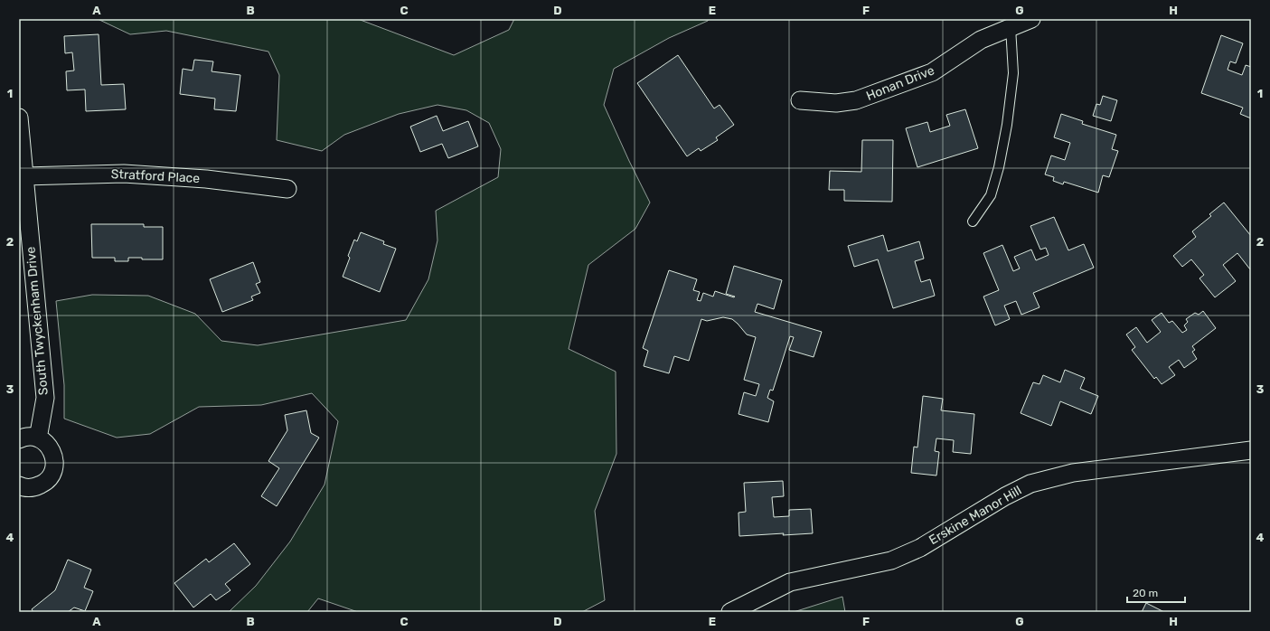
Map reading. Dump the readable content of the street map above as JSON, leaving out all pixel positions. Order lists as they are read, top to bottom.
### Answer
{
  "streets": {
    "street": [
      "Honan Drive",
      "Stratford Place",
      "South Twyckenham Drive",
      "Erskine Manor Hill"
    ]
  },
  "crossings": [
    ["Stratford Place", "South Twyckenham Drive"]
  ],
  "scale_bar": "20 m",
  "grid": {
    "columns": [
      "A",
      "B",
      "C",
      "D",
      "E",
      "F",
      "G",
      "H"
    ],
    "rows": [
      "1",
      "2",
      "3",
      "4"
    ]
  }
}
